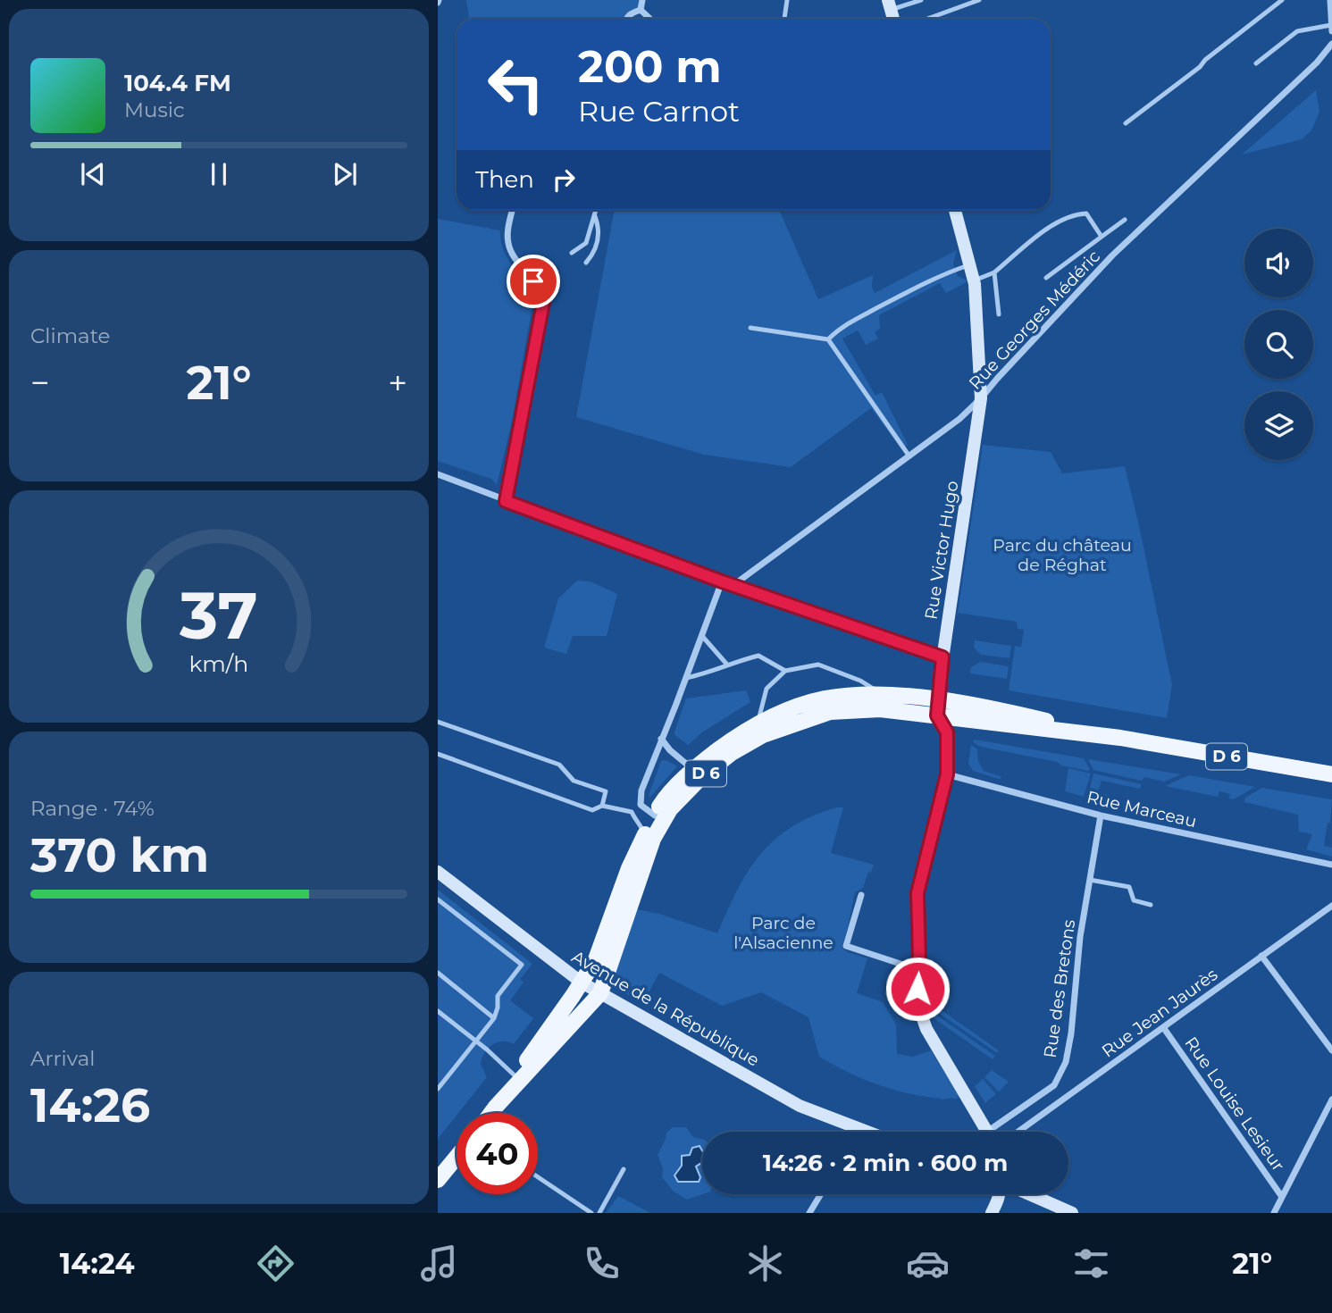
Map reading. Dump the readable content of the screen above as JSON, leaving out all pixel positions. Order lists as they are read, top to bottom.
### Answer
{
  "streets": {
    "main road": ["D 6"],
    "street": [
      "Rue Georges Médéric",
      "Rue Victor Hugo",
      "Rue Marceau",
      "Rue des Bretons",
      "Avenue de la République",
      "Rue Jean Jaurès",
      "Rue Louise Lesieur"
    ]
  },
  "crossings": [
    ["Rue Georges Médéric", "Rue Victor Hugo"],
    ["Rue Victor Hugo", "D 6"],
    ["Rue Victor Hugo", "Rue Marceau"],
    ["D 6", "Avenue de la République"],
    ["Rue Marceau", "Rue des Bretons"],
    ["Rue Jean Jaurès", "Rue Louise Lesieur"]
  ],
  "parks": ["Parc du château de Réghat", "Parc de l'Alsacienne"],
  "page": {
    "turn": ["200 m", "Rue Carnot"],
    "song": ["104.4 FM", "Music"],
    "then": "Then",
    "tile": [
      "Climate",
      ["Range · 74%", "370 km"],
      ["Arrival", "14:26"]
    ],
    "heat": ["−", "21°", "+"],
    "limit": "40",
    "trip": "14:26 · 2 min · 600 m",
    "tabs": ["14:24", "21°"],
    "gauge": ["37", "km/h"]
  }
}
